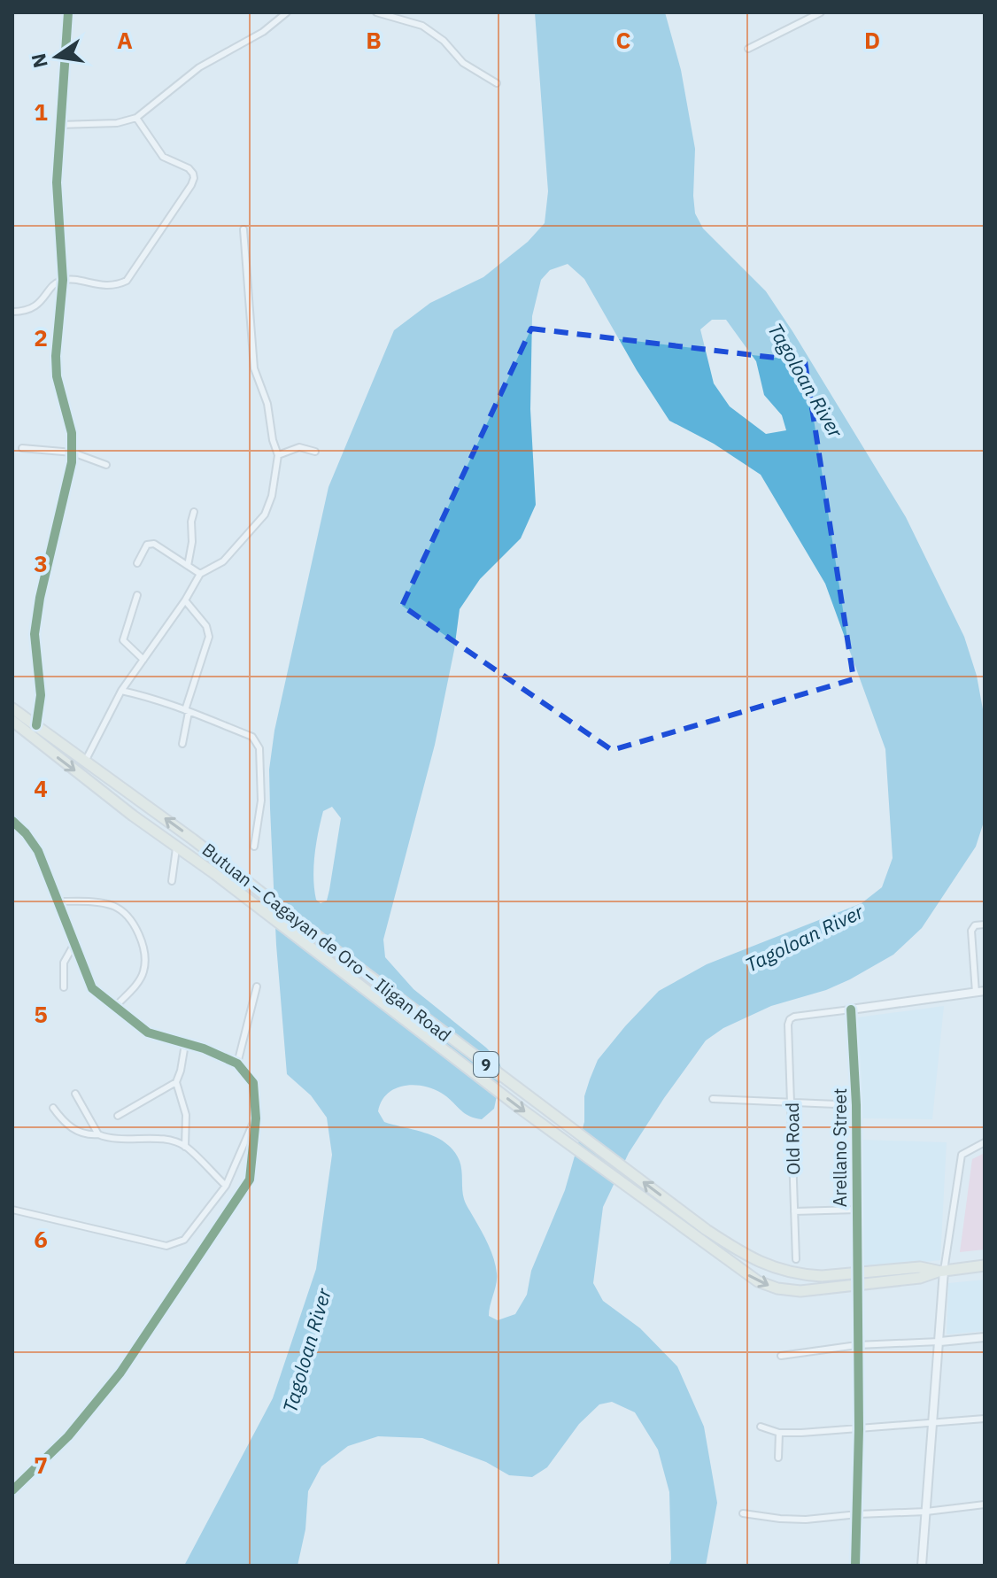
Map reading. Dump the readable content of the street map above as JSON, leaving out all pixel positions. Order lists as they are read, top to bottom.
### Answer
{
  "streets": {
    "highway": ["Butuan – Cagayan de Oro – Iligan Road", "9"],
    "street": ["Old Road", "Arellano Street"]
  },
  "crossings": [
    ["Butuan – Cagayan de Oro – Iligan Road", "9"],
    ["Butuan – Cagayan de Oro – Iligan Road", "Arellano Street"],
    ["9", "Arellano Street"],
    ["Old Road", "Arellano Street"]
  ],
  "water": ["Tagoloan River"],
  "north": "left",
  "grid": {
    "columns": [
      "A",
      "B",
      "C",
      "D"
    ],
    "rows": [
      "1",
      "2",
      "3",
      "4",
      "5",
      "6",
      "7"
    ]
  }
}
